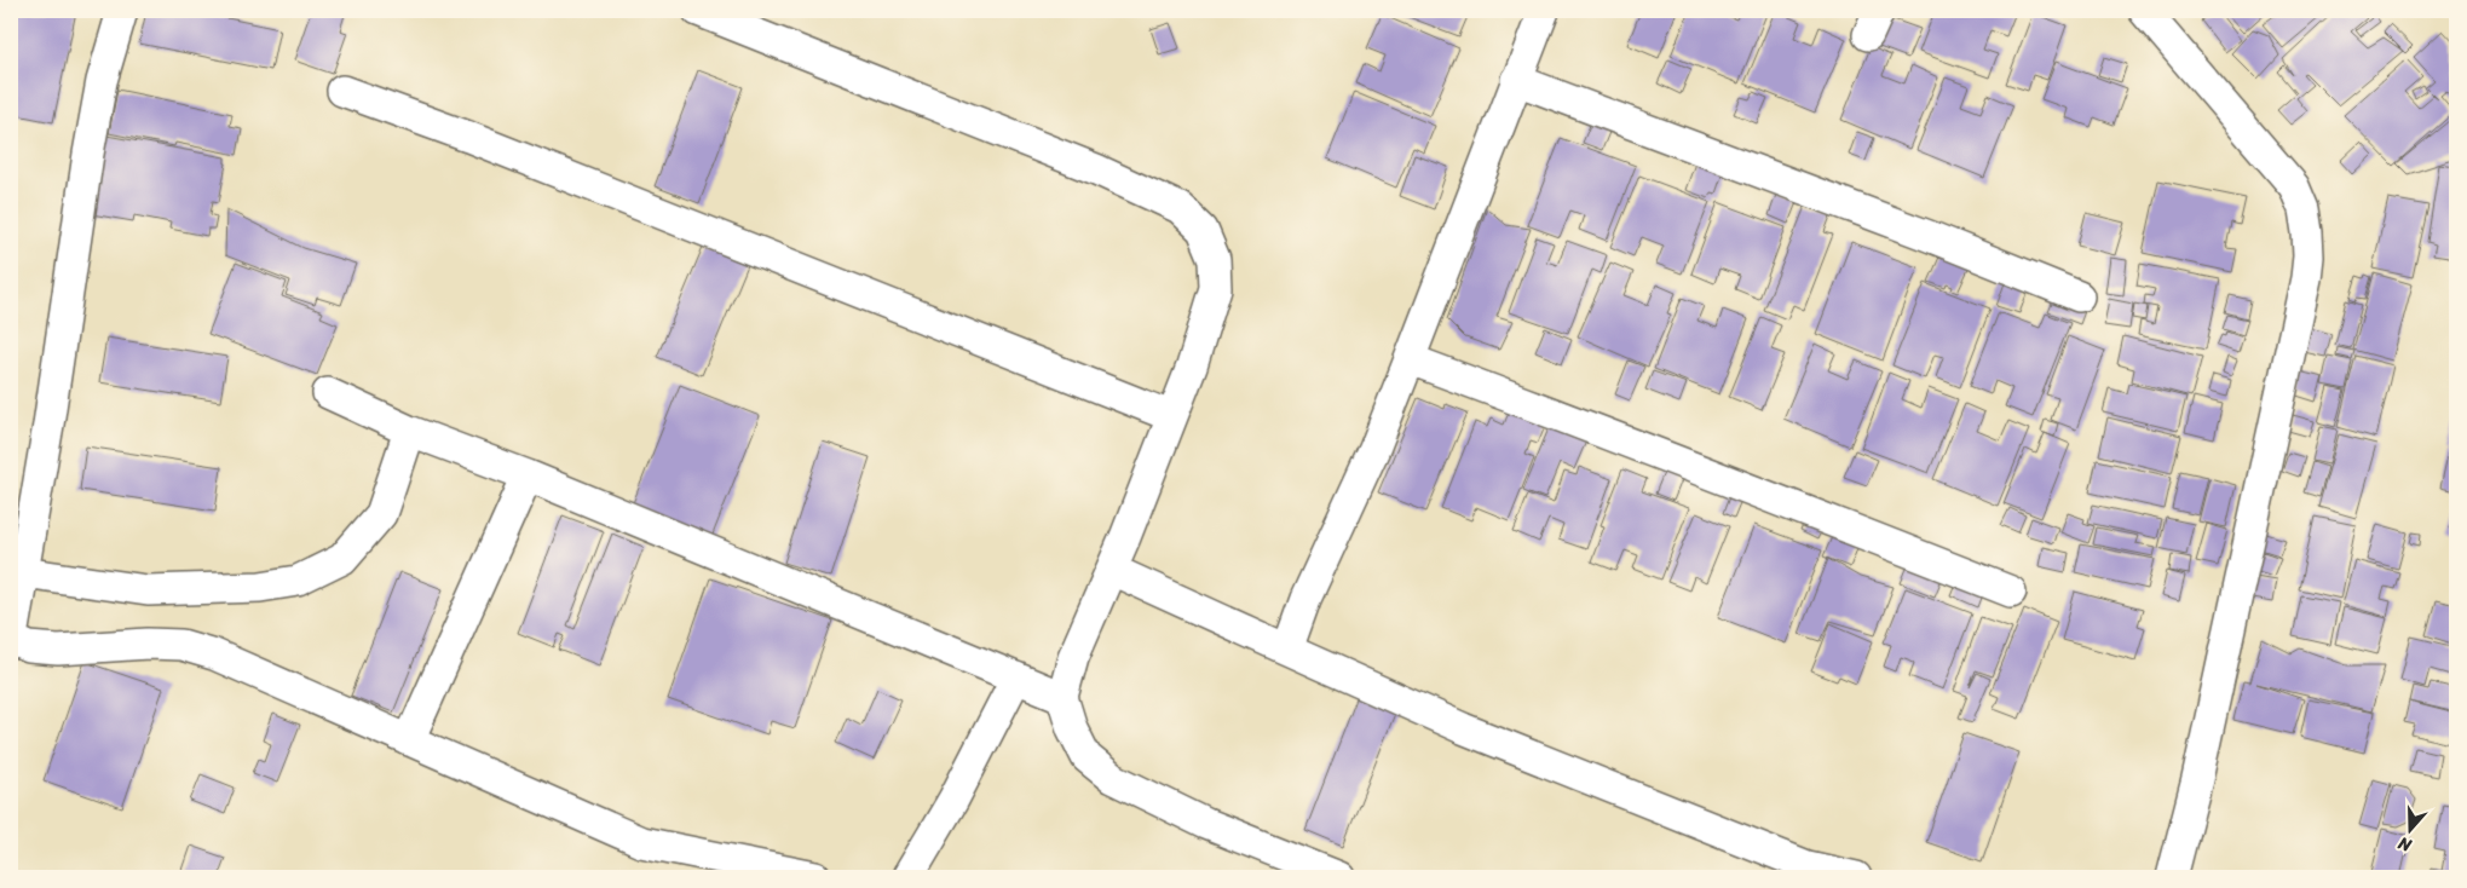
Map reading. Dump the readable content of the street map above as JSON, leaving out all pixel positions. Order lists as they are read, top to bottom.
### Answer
{
  "north": "bottom"
}
